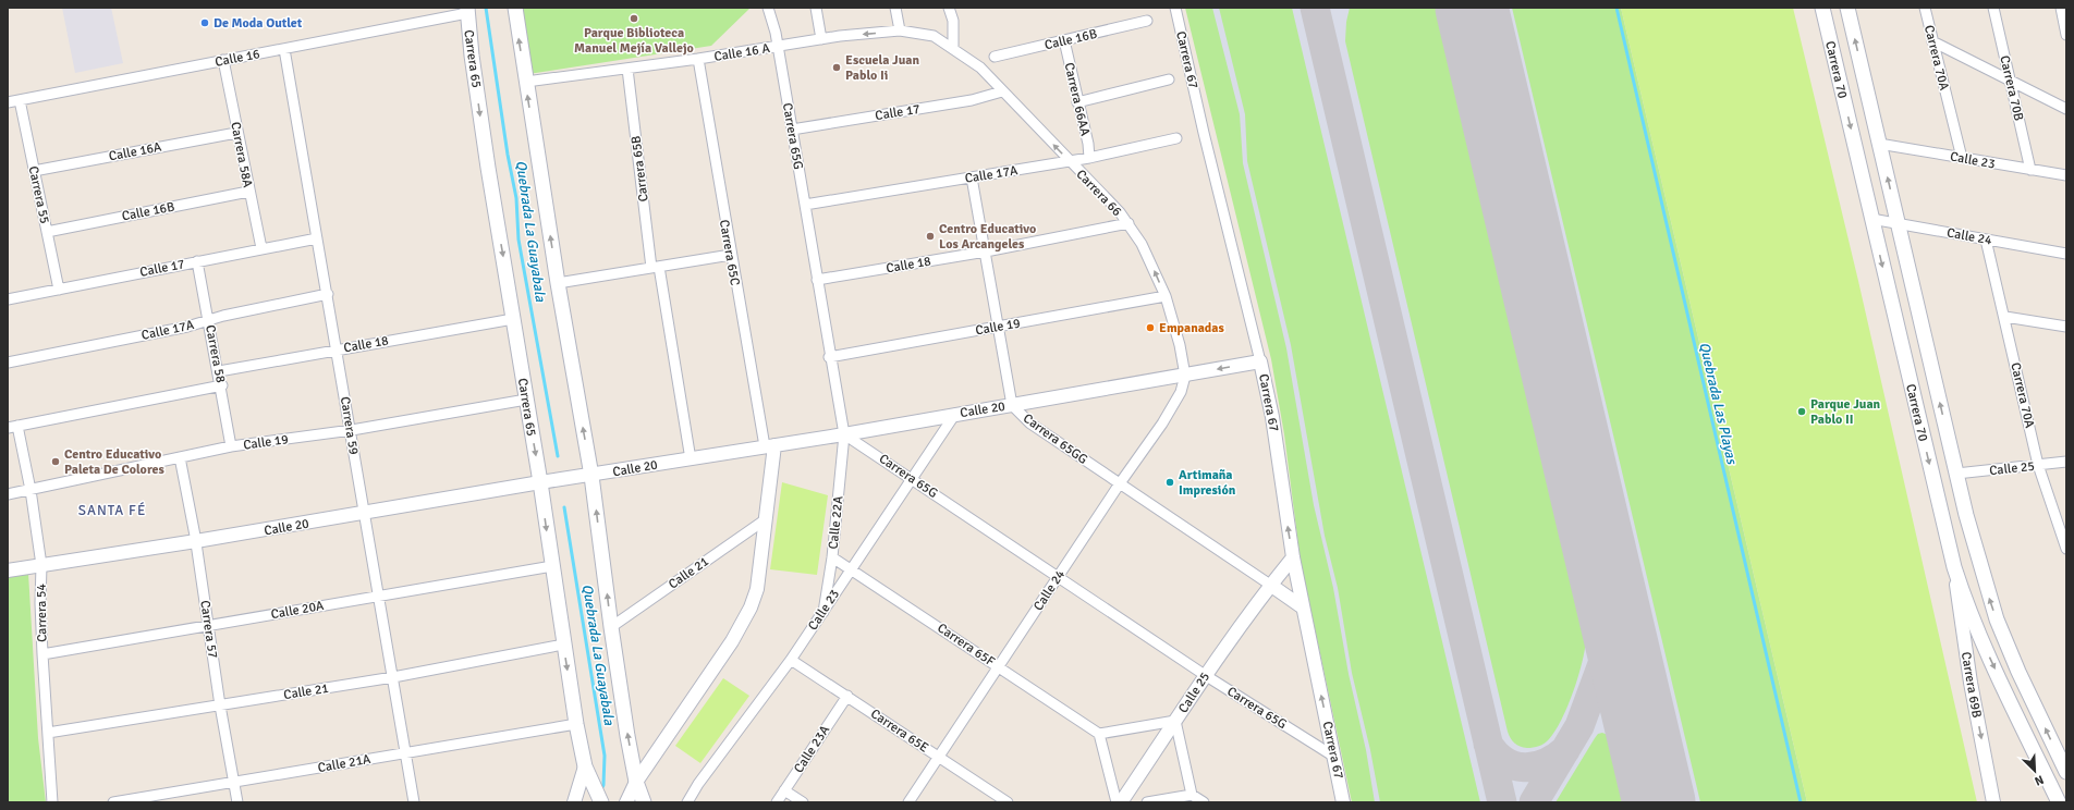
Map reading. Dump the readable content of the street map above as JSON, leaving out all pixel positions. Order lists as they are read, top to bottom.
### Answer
{
  "streets": {
    "main road": ["Carrera 65", "Carrera 70"],
    "street": [
      "Calle 16B",
      "Calle 16 A",
      "Calle 16",
      "Carrera 70A",
      "Carrera 67",
      "Carrera 70B",
      "Carrera 66AA",
      "Calle 17",
      "Carrera 65G",
      "Calle 16A",
      "Carrera 58A",
      "Calle 23",
      "Carrera 65B",
      "Calle 17A",
      "Carrera 66",
      "Carrera 55",
      "Calle 24",
      "Carrera 65C",
      "Calle 18",
      "Calle 19",
      "Carrera 58",
      "Calle 20",
      "Carrera 59",
      "Carrera 65GG",
      "Calle 25",
      "Calle 22A",
      "Calle 21",
      "Calle 20A",
      "Carrera 54",
      "Carrera 57",
      "Carrera 65F",
      "Carrera 69B",
      "Carrera 65E",
      "Calle 23A",
      "Calle 21A"
    ]
  },
  "crossings": [
    ["Calle 16B", "Carrera 66AA"],
    ["Calle 16B", "Carrera 58A"],
    ["Calle 16B", "Carrera 55"],
    ["Calle 16 A", "Carrera 65G"],
    ["Calle 16 A", "Carrera 65B"],
    ["Calle 16 A", "Carrera 66"],
    ["Calle 16 A", "Carrera 65C"],
    ["Calle 16", "Carrera 65"],
    ["Calle 16", "Carrera 58A"],
    ["Calle 16", "Carrera 55"],
    ["Calle 16", "Carrera 59"],
    ["Carrera 70A", "Calle 23"],
    ["Carrera 70A", "Calle 24"],
    ["Carrera 70A", "Calle 25"],
    ["Carrera 65", "Calle 18"],
    ["Carrera 65", "Calle 19"],
    ["Carrera 65", "Calle 20"],
    ["Carrera 65", "Calle 21"],
    ["Carrera 65", "Calle 20A"],
    ["Carrera 65", "Calle 21A"],
    ["Carrera 67", "Carrera 65G"],
    ["Carrera 67", "Calle 20"],
    ["Carrera 67", "Calle 25"],
    ["Carrera 70", "Calle 23"],
    ["Carrera 70", "Calle 24"],
    ["Carrera 70", "Calle 25"],
    ["Carrera 70", "Carrera 69B"],
    ["Carrera 70B", "Calle 23"],
    ["Carrera 66AA", "Calle 17A"],
    ["Calle 17", "Carrera 65G"],
    ["Calle 17", "Carrera 58A"],
    ["Calle 17", "Carrera 66"],
    ["Calle 17", "Carrera 55"],
    ["Calle 17", "Carrera 58"],
    ["Calle 17", "Carrera 59"],
    ["Carrera 65G", "Calle 23"],
    ["Carrera 65G", "Calle 17A"],
    ["Carrera 65G", "Calle 24"],
    ["Carrera 65G", "Calle 18"],
    ["Carrera 65G", "Calle 19"],
    ["Carrera 65G", "Calle 20"],
    ["Carrera 65G", "Calle 25"],
    ["Carrera 65G", "Calle 22A"],
    ["Calle 16A", "Carrera 58A"],
    ["Calle 16A", "Carrera 55"],
    ["Calle 23", "Calle 20"],
    ["Calle 23", "Calle 22A"],
    ["Calle 23", "Carrera 65F"],
    ["Calle 23", "Carrera 65E"],
    ["Carrera 65B", "Calle 20"],
    ["Calle 17A", "Carrera 66"],
    ["Calle 17A", "Carrera 58"],
    ["Calle 17A", "Carrera 59"],
    ["Calle 17A", "Carrera 65GG"],
    ["Carrera 66", "Calle 24"],
    ["Carrera 66", "Calle 18"],
    ["Carrera 66", "Calle 19"],
    ["Carrera 66", "Calle 20"],
    ["Calle 24", "Calle 20"],
    ["Calle 24", "Carrera 65GG"],
    ["Calle 24", "Carrera 65F"],
    ["Calle 24", "Carrera 65E"],
    ["Carrera 65C", "Calle 20"],
    ["Calle 18", "Carrera 58"],
    ["Calle 18", "Carrera 59"],
    ["Calle 18", "Carrera 65GG"],
    ["Calle 19", "Carrera 58"],
    ["Calle 19", "Carrera 59"],
    ["Calle 19", "Carrera 65GG"],
    ["Calle 19", "Carrera 54"],
    ["Calle 19", "Carrera 57"],
    ["Calle 20", "Carrera 59"],
    ["Calle 20", "Carrera 65GG"],
    ["Calle 20", "Calle 22A"],
    ["Calle 20", "Carrera 54"],
    ["Calle 20", "Carrera 57"],
    ["Carrera 59", "Calle 21"],
    ["Carrera 59", "Calle 20A"],
    ["Carrera 59", "Calle 21A"],
    ["Carrera 65GG", "Calle 25"],
    ["Calle 22A", "Carrera 65F"],
    ["Calle 21", "Carrera 54"],
    ["Calle 21", "Carrera 57"],
    ["Calle 20A", "Carrera 54"],
    ["Calle 20A", "Carrera 57"],
    ["Carrera 57", "Calle 21A"],
    ["Carrera 65E", "Calle 23A"]
  ],
  "one_way": ["Carrera 67", "Carrera 66", "Carrera 69B"],
  "districts": ["SANTA FÉ"],
  "water": ["Quebrada La Guayabala", "Quebrada Las Playas"],
  "places": [
    "Parque Biblioteca Manuel Mejía Vallejo",
    "De Moda Outlet",
    "Escuela Juan Pablo Ii",
    "Centro Educativo Los Arcangeles",
    "Empanadas",
    "Parque Juan Pablo II",
    "Centro Educativo Paleta De Colores",
    "Artimaña Impresión"
  ],
  "north": "bottom right"
}
